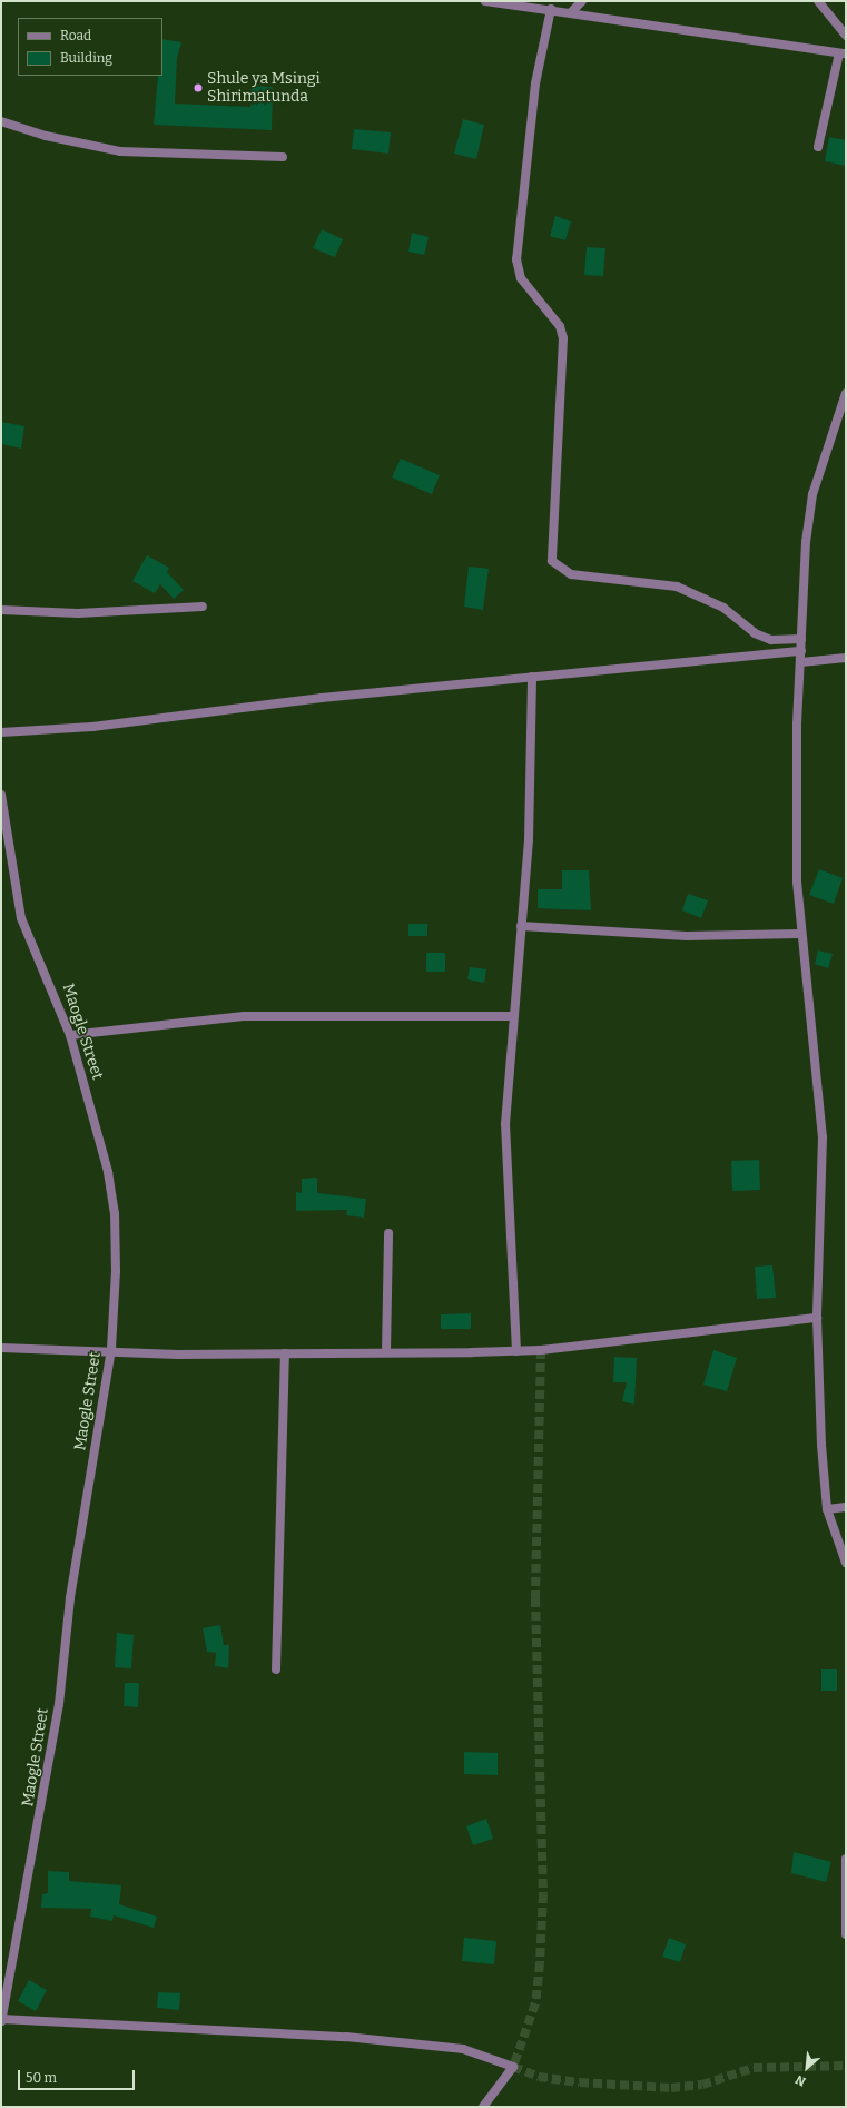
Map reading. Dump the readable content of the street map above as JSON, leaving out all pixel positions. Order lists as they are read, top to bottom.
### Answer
{
  "streets": {
    "street": ["Maogle Street"]
  },
  "places": ["Shule ya Msingi Shirimatunda"],
  "legend": ["Road", "Building"],
  "scale_bar": "50 m",
  "north": "bottom left"
}
